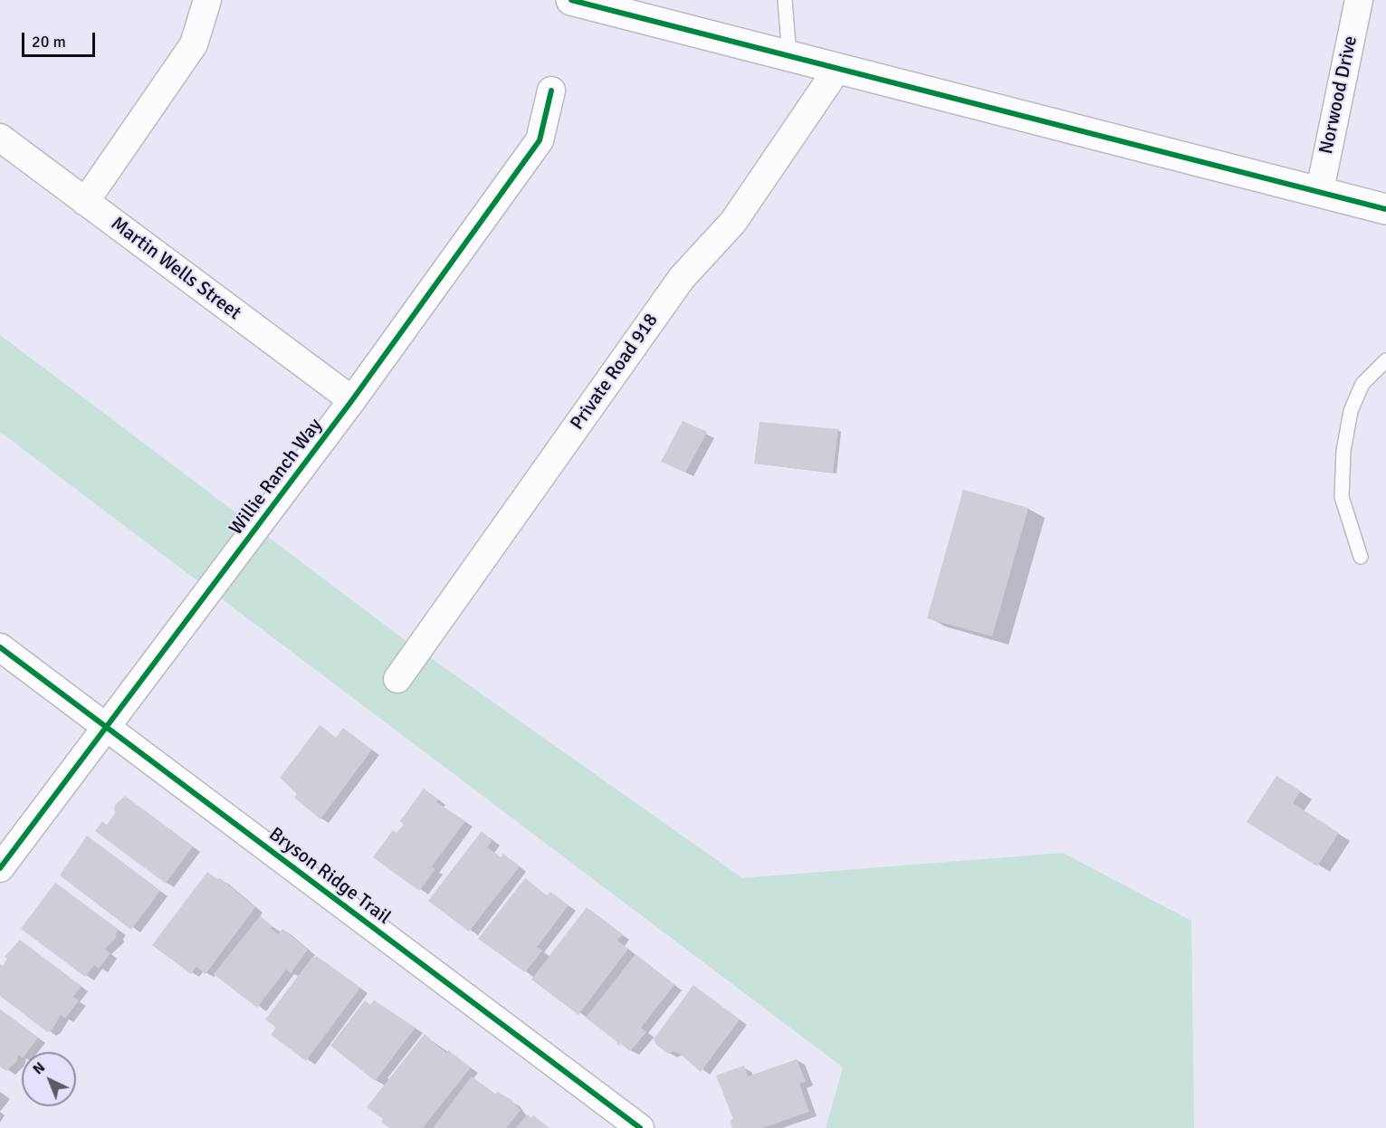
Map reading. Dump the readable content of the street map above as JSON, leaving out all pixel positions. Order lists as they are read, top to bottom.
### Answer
{
  "streets": {
    "street": [
      "Norwood Drive",
      "Martin Wells Street",
      "Private Road 918",
      "Willie Ranch Way",
      "Bryson Ridge Trail"
    ]
  },
  "crossings": [
    ["Martin Wells Street", "Willie Ranch Way"],
    ["Willie Ranch Way", "Bryson Ridge Trail"]
  ],
  "scale_bar": "20 m",
  "north": "top left"
}
